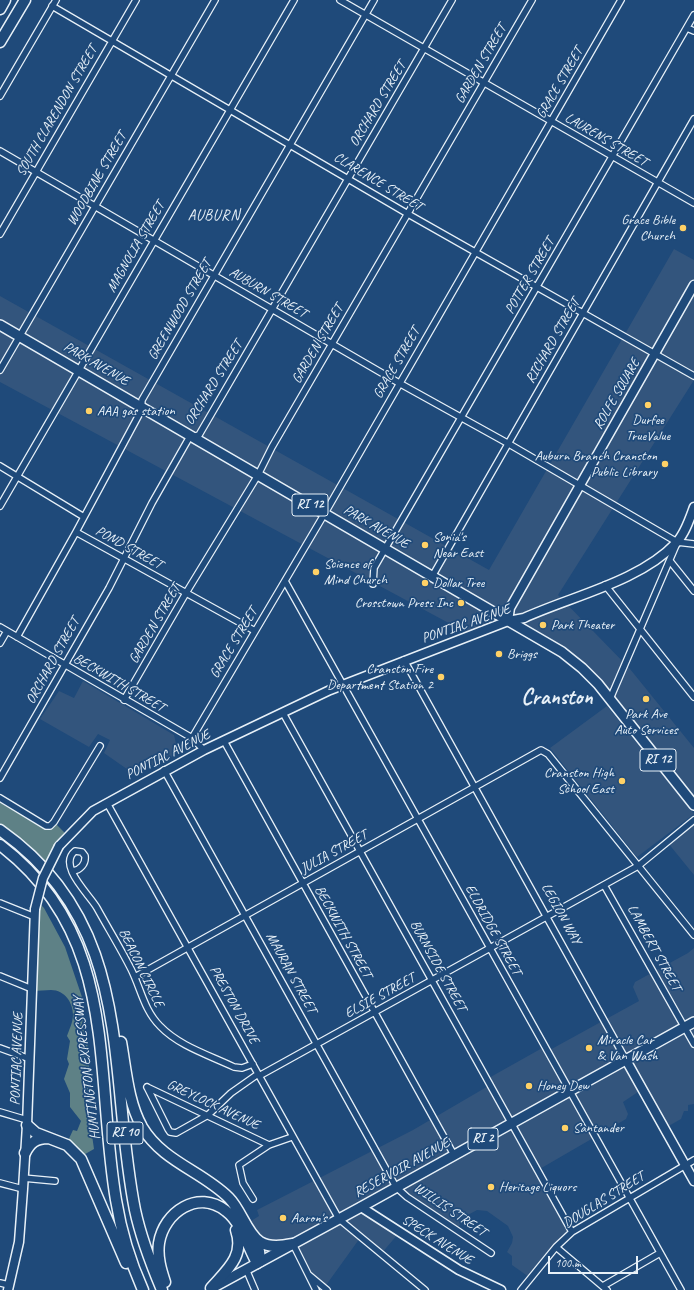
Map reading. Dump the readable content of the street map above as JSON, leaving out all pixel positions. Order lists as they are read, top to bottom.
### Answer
{
  "streets": {
    "highway": ["HUNTINGTON EXPRESSWAY", "RI 10"],
    "main road": [
      "PARK AVENUE",
      "ROLFE SQUARE",
      "RI 12",
      "PONTIAC AVENUE",
      "LEGION WAY",
      "RI 2",
      "RESERVOIR AVENUE",
      "SPECK AVENUE"
    ],
    "street": [
      "GARDEN STREET",
      "GRACE STREET",
      "ORCHARD STREET",
      "SOUTH CLARENDON STREET",
      "LAURENS STREET",
      "WOODBINE STREET",
      "CLARENCE STREET",
      "MAGNOLIA STREET",
      "POTTER STREET",
      "AUBURN STREET",
      "GREENWOOD STREET",
      "RICHARD STREET",
      "POND STREET",
      "BECKWITH STREET",
      "JULIA STREET",
      "ELDRIDGE STREET",
      "LAMBERT STREET",
      "BURNSIDE STREET",
      "BEACON CIRCLE",
      "MAURAN STREET",
      "ELSIE STREET",
      "PRESTON DRIVE",
      "GREYLOCK AVENUE",
      "DOUGLAS STREET",
      "WILLIS STREET"
    ]
  },
  "crossings": [
    ["GARDEN STREET", "LAURENS STREET"],
    ["GARDEN STREET", "CLARENCE STREET"],
    ["GARDEN STREET", "AUBURN STREET"],
    ["GARDEN STREET", "PARK AVENUE"],
    ["GARDEN STREET", "POND STREET"],
    ["GARDEN STREET", "BECKWITH STREET"],
    ["GRACE STREET", "LAURENS STREET"],
    ["GRACE STREET", "CLARENCE STREET"],
    ["GRACE STREET", "AUBURN STREET"],
    ["GRACE STREET", "PARK AVENUE"],
    ["GRACE STREET", "POND STREET"],
    ["GRACE STREET", "BECKWITH STREET"],
    ["GRACE STREET", "ELDRIDGE STREET"],
    ["ORCHARD STREET", "LAURENS STREET"],
    ["ORCHARD STREET", "CLARENCE STREET"],
    ["ORCHARD STREET", "AUBURN STREET"],
    ["ORCHARD STREET", "PARK AVENUE"],
    ["ORCHARD STREET", "POND STREET"],
    ["ORCHARD STREET", "BECKWITH STREET"],
    ["SOUTH CLARENDON STREET", "CLARENCE STREET"],
    ["SOUTH CLARENDON STREET", "AUBURN STREET"],
    ["LAURENS STREET", "POTTER STREET"],
    ["LAURENS STREET", "GREENWOOD STREET"],
    ["LAURENS STREET", "RICHARD STREET"],
    ["WOODBINE STREET", "CLARENCE STREET"],
    ["WOODBINE STREET", "AUBURN STREET"],
    ["WOODBINE STREET", "PARK AVENUE"],
    ["CLARENCE STREET", "MAGNOLIA STREET"],
    ["CLARENCE STREET", "POTTER STREET"],
    ["CLARENCE STREET", "GREENWOOD STREET"],
    ["CLARENCE STREET", "RICHARD STREET"],
    ["CLARENCE STREET", "ROLFE SQUARE"],
    ["MAGNOLIA STREET", "AUBURN STREET"],
    ["MAGNOLIA STREET", "PARK AVENUE"],
    ["MAGNOLIA STREET", "POND STREET"],
    ["POTTER STREET", "AUBURN STREET"],
    ["POTTER STREET", "PARK AVENUE"],
    ["AUBURN STREET", "GREENWOOD STREET"],
    ["AUBURN STREET", "RICHARD STREET"],
    ["AUBURN STREET", "ROLFE SQUARE"],
    ["AUBURN STREET", "PONTIAC AVENUE"],
    ["GREENWOOD STREET", "PARK AVENUE"],
    ["GREENWOOD STREET", "POND STREET"],
    ["GREENWOOD STREET", "BECKWITH STREET"],
    ["RICHARD STREET", "PARK AVENUE"],
    ["PARK AVENUE", "ROLFE SQUARE"],
    ["PARK AVENUE", "PONTIAC AVENUE"],
    ["ROLFE SQUARE", "PONTIAC AVENUE"],
    ["PONTIAC AVENUE", "BECKWITH STREET"],
    ["PONTIAC AVENUE", "LEGION WAY"],
    ["PONTIAC AVENUE", "ELDRIDGE STREET"],
    ["PONTIAC AVENUE", "BURNSIDE STREET"],
    ["PONTIAC AVENUE", "MAURAN STREET"],
    ["PONTIAC AVENUE", "PRESTON DRIVE"],
    ["BECKWITH STREET", "JULIA STREET"],
    ["BECKWITH STREET", "ELSIE STREET"],
    ["BECKWITH STREET", "RESERVOIR AVENUE"],
    ["JULIA STREET", "LEGION WAY"],
    ["JULIA STREET", "ELDRIDGE STREET"],
    ["JULIA STREET", "BURNSIDE STREET"],
    ["JULIA STREET", "BEACON CIRCLE"],
    ["JULIA STREET", "MAURAN STREET"],
    ["JULIA STREET", "ELSIE STREET"],
    ["JULIA STREET", "PRESTON DRIVE"],
    ["LEGION WAY", "ELSIE STREET"],
    ["LEGION WAY", "RESERVOIR AVENUE"],
    ["LEGION WAY", "DOUGLAS STREET"],
    ["ELDRIDGE STREET", "ELSIE STREET"],
    ["ELDRIDGE STREET", "RESERVOIR AVENUE"],
    ["ELDRIDGE STREET", "DOUGLAS STREET"],
    ["LAMBERT STREET", "ELSIE STREET"],
    ["LAMBERT STREET", "RESERVOIR AVENUE"],
    ["BURNSIDE STREET", "ELSIE STREET"],
    ["BURNSIDE STREET", "RESERVOIR AVENUE"],
    ["BURNSIDE STREET", "DOUGLAS STREET"],
    ["BEACON CIRCLE", "PRESTON DRIVE"],
    ["MAURAN STREET", "ELSIE STREET"],
    ["MAURAN STREET", "RESERVOIR AVENUE"],
    ["MAURAN STREET", "WILLIS STREET"],
    ["ELSIE STREET", "PRESTON DRIVE"],
    ["ELSIE STREET", "GREYLOCK AVENUE"],
    ["PRESTON DRIVE", "GREYLOCK AVENUE"],
    ["PRESTON DRIVE", "RESERVOIR AVENUE"],
    ["RESERVOIR AVENUE", "WILLIS STREET"],
    ["RESERVOIR AVENUE", "SPECK AVENUE"]
  ],
  "districts": ["AUBURN", "Cranston"],
  "places": [
    "Grace Bible Church",
    "Durfee TrueValue",
    "AAA gas station",
    "Auburn Branch Cranston Public Library",
    "Sonia's Near East",
    "Science of Mind Church",
    "Dollar Tree",
    "Crosstown Press Inc",
    "Park Theater",
    "Briggs",
    "Cranston Fire Department Station 2",
    "Park Ave Auto Services",
    "Cranston High School East",
    "Miracle Car & Van Wash",
    "Honey Dew",
    "Santander",
    "Heritage Liquors",
    "Aaron's"
  ],
  "scale_bar": "100 m"
}
